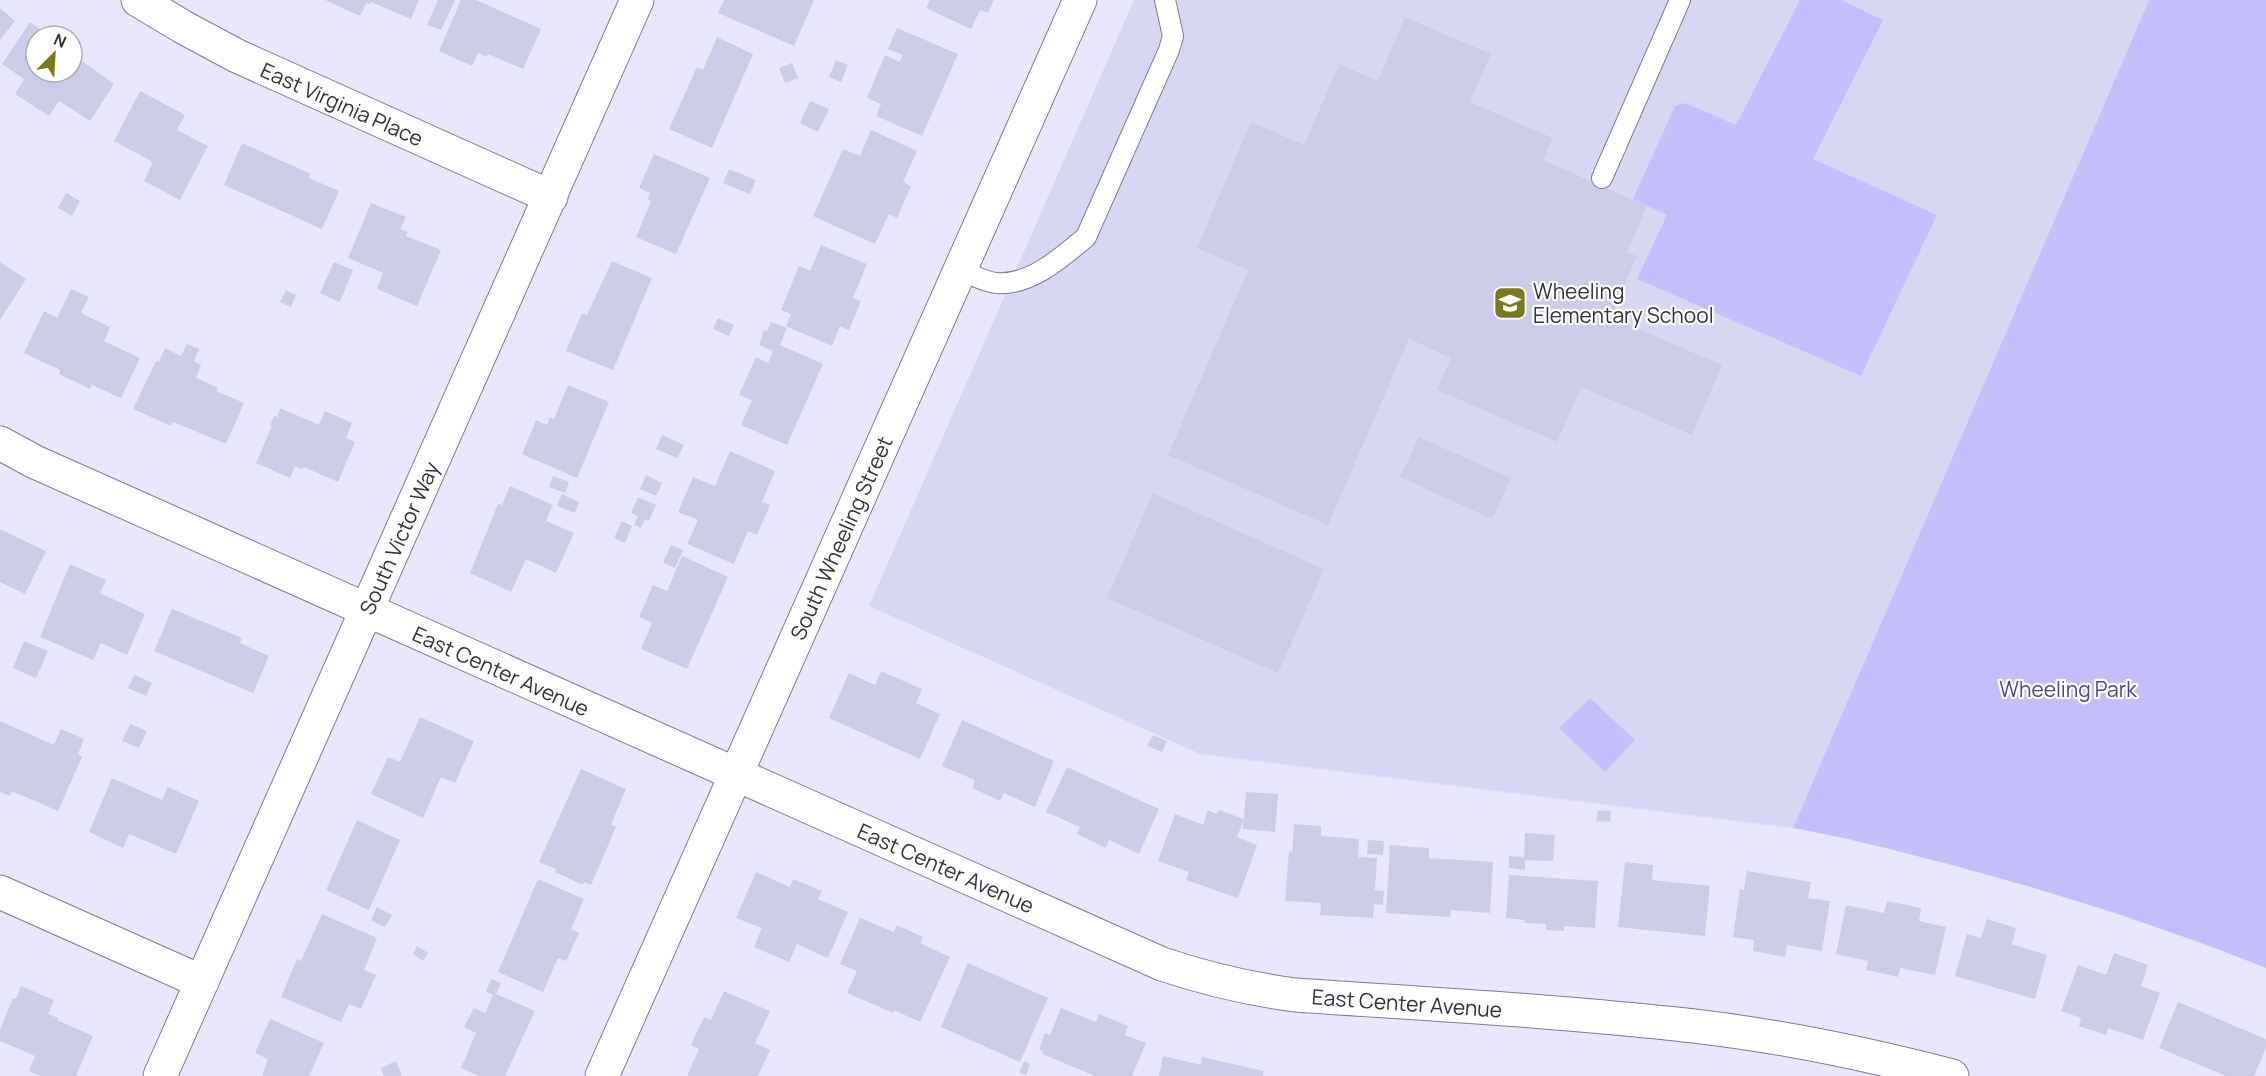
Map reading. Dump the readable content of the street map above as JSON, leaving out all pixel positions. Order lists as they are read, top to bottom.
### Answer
{
  "streets": {
    "street": [
      "East Virginia Place",
      "South Victor Way",
      "South Wheeling Street",
      "East Center Avenue"
    ]
  },
  "crossings": [
    ["East Virginia Place", "South Victor Way"],
    ["South Victor Way", "East Center Avenue"],
    ["South Wheeling Street", "East Center Avenue"]
  ],
  "parks": ["Wheeling Park"],
  "places": {
    "school or university": ["Wheeling Elementary School"]
  },
  "north": "top right"
}
